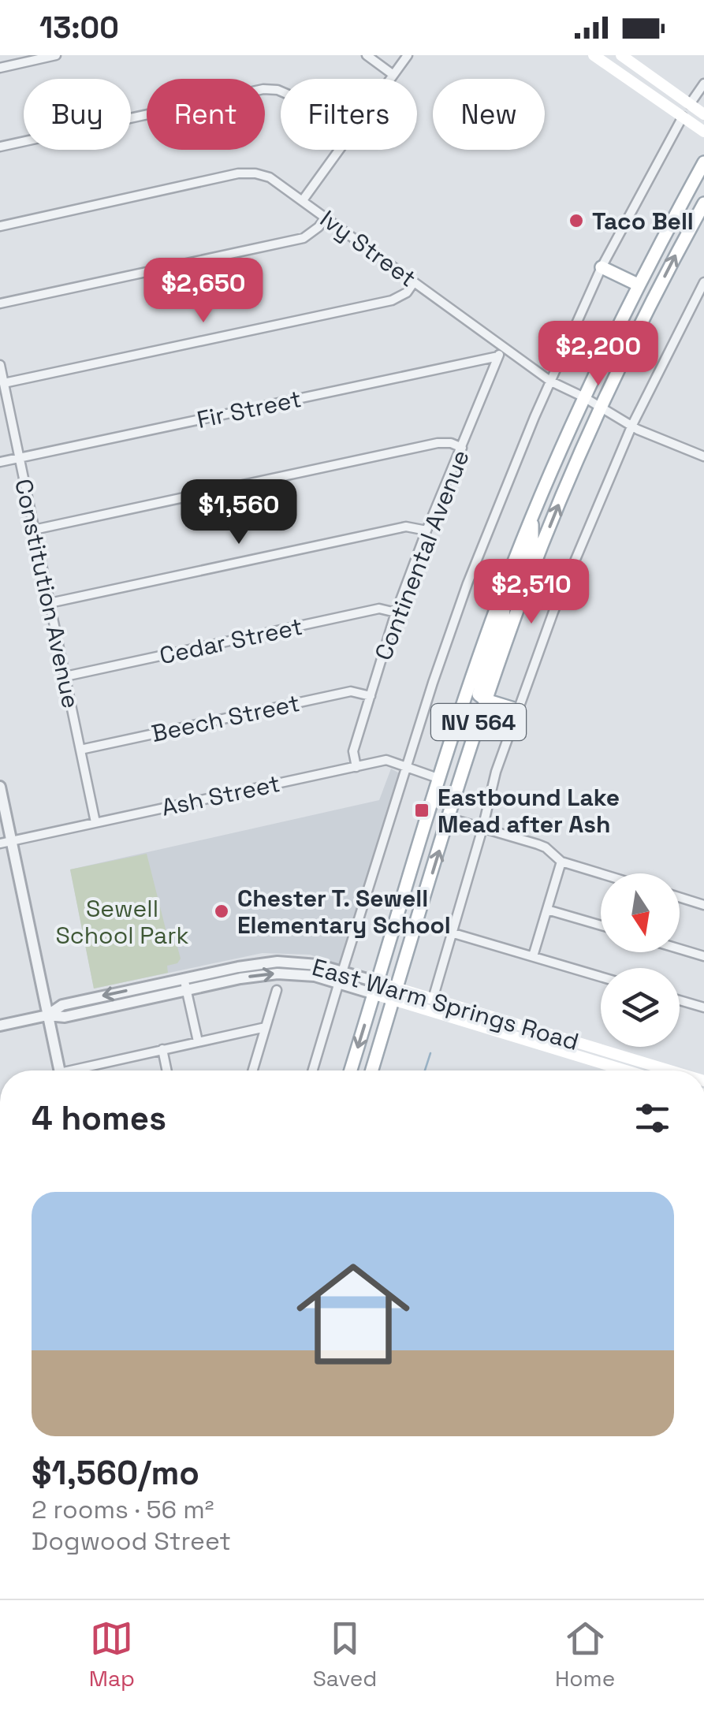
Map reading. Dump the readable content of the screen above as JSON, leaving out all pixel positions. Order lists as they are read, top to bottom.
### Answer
{
  "streets": {
    "main road": ["NV 564", "East Warm Springs Road"],
    "street": [
      "Ivy Street",
      "Fir Street",
      "Continental Avenue",
      "Constitution Avenue",
      "Cedar Street",
      "Beech Street",
      "Ash Street"
    ]
  },
  "crossings": [
    ["Ivy Street", "Continental Avenue"],
    ["Ivy Street", "NV 564"],
    ["Fir Street", "Continental Avenue"],
    ["Fir Street", "Constitution Avenue"],
    ["Continental Avenue", "Cedar Street"],
    ["Continental Avenue", "Beech Street"],
    ["Continental Avenue", "Ash Street"],
    ["Constitution Avenue", "Cedar Street"],
    ["Constitution Avenue", "Beech Street"],
    ["Constitution Avenue", "Ash Street"],
    ["NV 564", "Ash Street"],
    ["NV 564", "East Warm Springs Road"]
  ],
  "parks": ["Sewell School Park"],
  "places": {
    "other": ["Taco Bell", "Chester T. Sewell Elementary School"],
    "transit": ["Eastbound Lake Mead after Ash"]
  },
  "north": "bottom",
  "page": {
    "status": "13:00",
    "chip": [
      "Buy",
      "Rent",
      "Filters",
      "New"
    ],
    "price": [
      "$2,650",
      "$2,200",
      "$1,560",
      "$2,510"
    ],
    "heading": "4 homes",
    "list": [
      {
        "name": "$1,560/mo",
        "note": "2 rooms · 56 m² · Dogwood Street"
      }
    ],
    "tabs": ["Map", "Saved", "Home"]
  }
}
